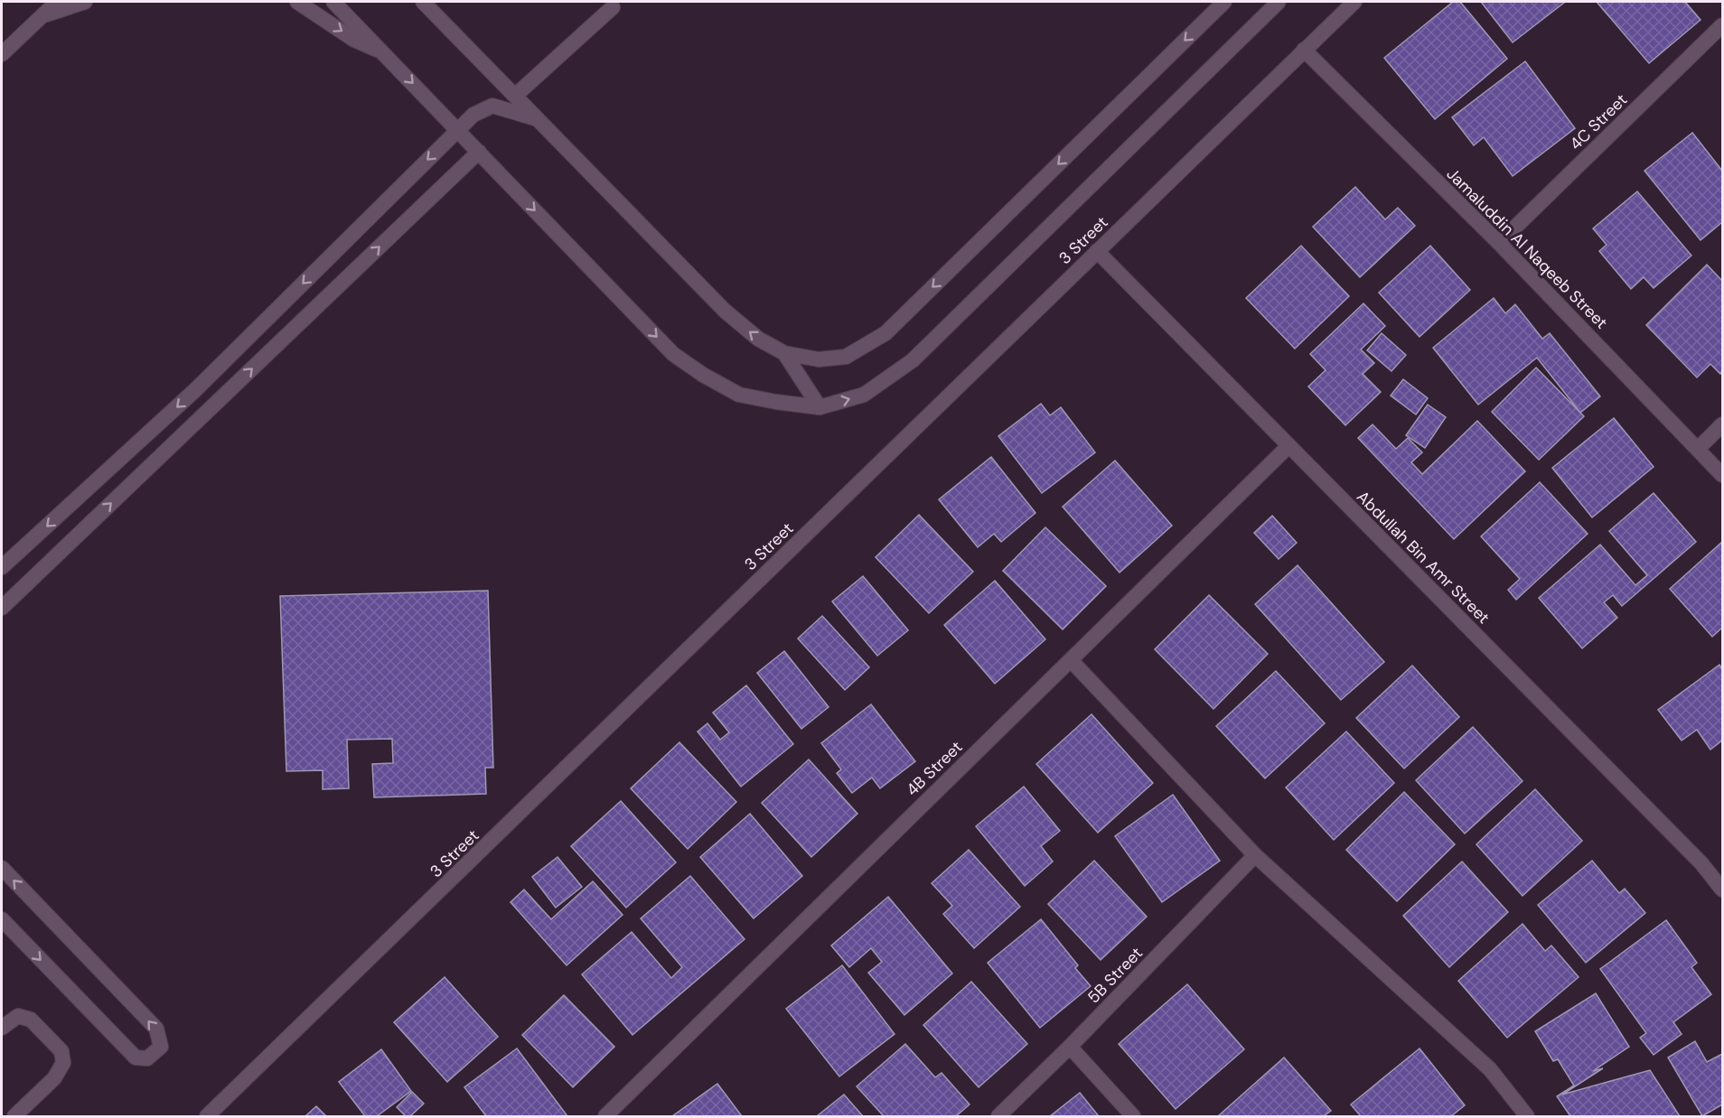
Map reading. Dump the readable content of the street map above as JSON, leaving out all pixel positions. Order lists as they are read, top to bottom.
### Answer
{
  "streets": {
    "street": [
      "4C Street",
      "3 Street",
      "Jamaluddin Al Naqeeb Street",
      "Abdullah Bin Amr Street",
      "4B Street",
      "5B Street"
    ]
  },
  "crossings": [
    ["4C Street", "Jamaluddin Al Naqeeb Street"],
    ["3 Street", "Jamaluddin Al Naqeeb Street"],
    ["3 Street", "Abdullah Bin Amr Street"],
    ["Abdullah Bin Amr Street", "4B Street"]
  ]
}
